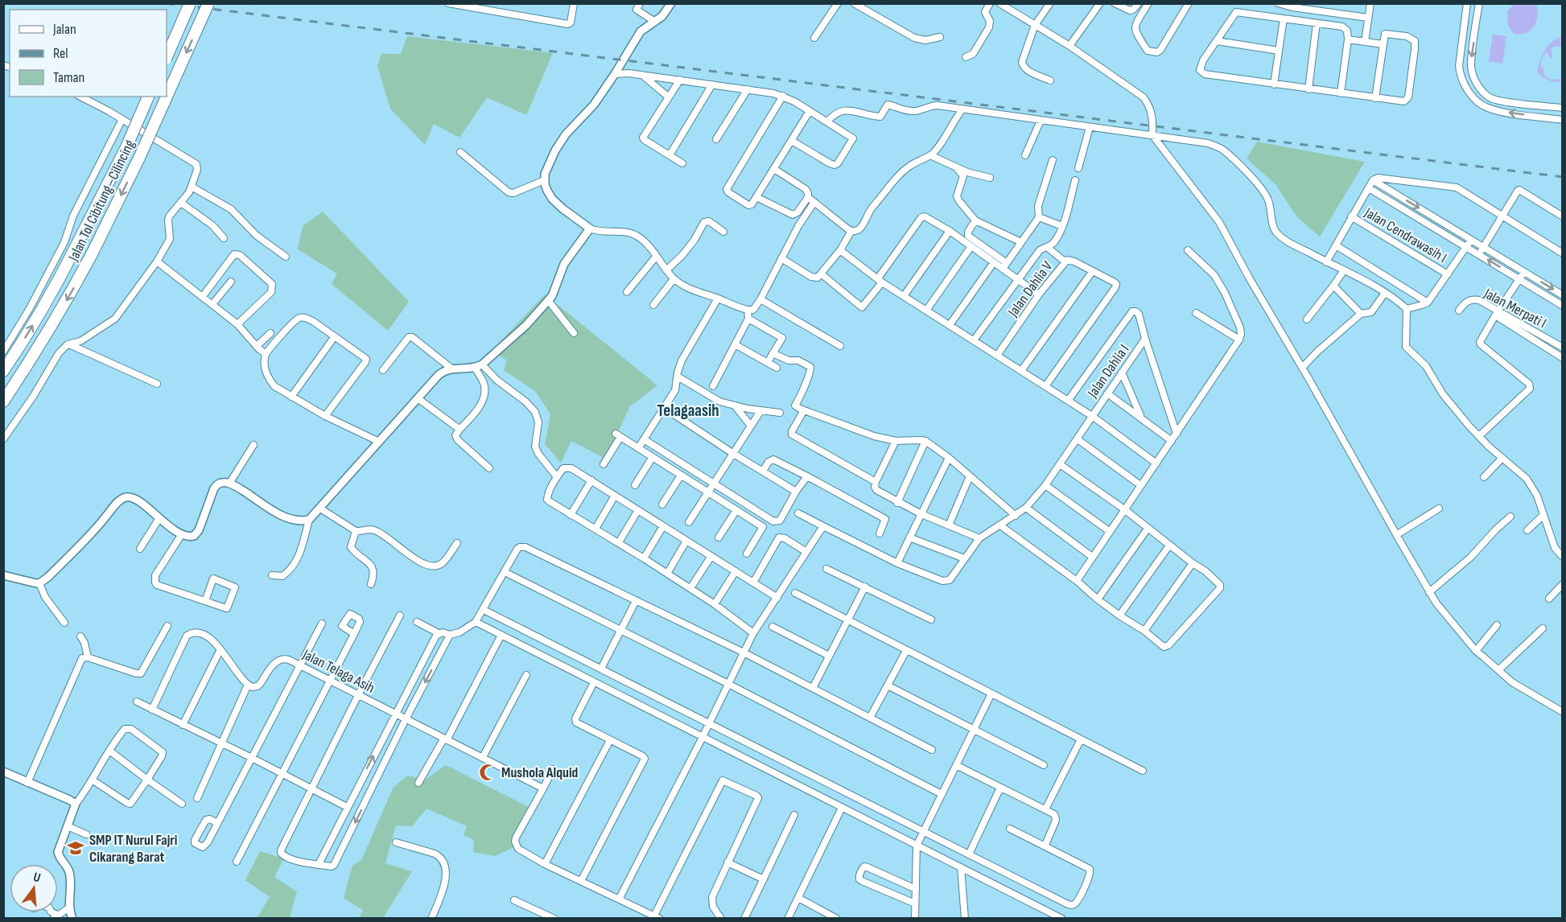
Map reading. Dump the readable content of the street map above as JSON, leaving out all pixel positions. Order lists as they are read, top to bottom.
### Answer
{
  "streets": {
    "highway": ["Jalan Tol Cibitung–Cilincing"],
    "street": [
      "Jalan Cendrawasih I",
      "Jalan Dahlia V",
      "Jalan Merpati I",
      "Jalan Dahlia I",
      "Jalan Telaga Asih"
    ]
  },
  "districts": ["Telagaasih"],
  "places": {
    "mosque": ["Mushola Alquid"],
    "school or university": ["SMP IT Nurul Fajri Cikarang Barat"]
  },
  "legend": ["Jalan", "Rel", "Taman"],
  "north": "top"
}
